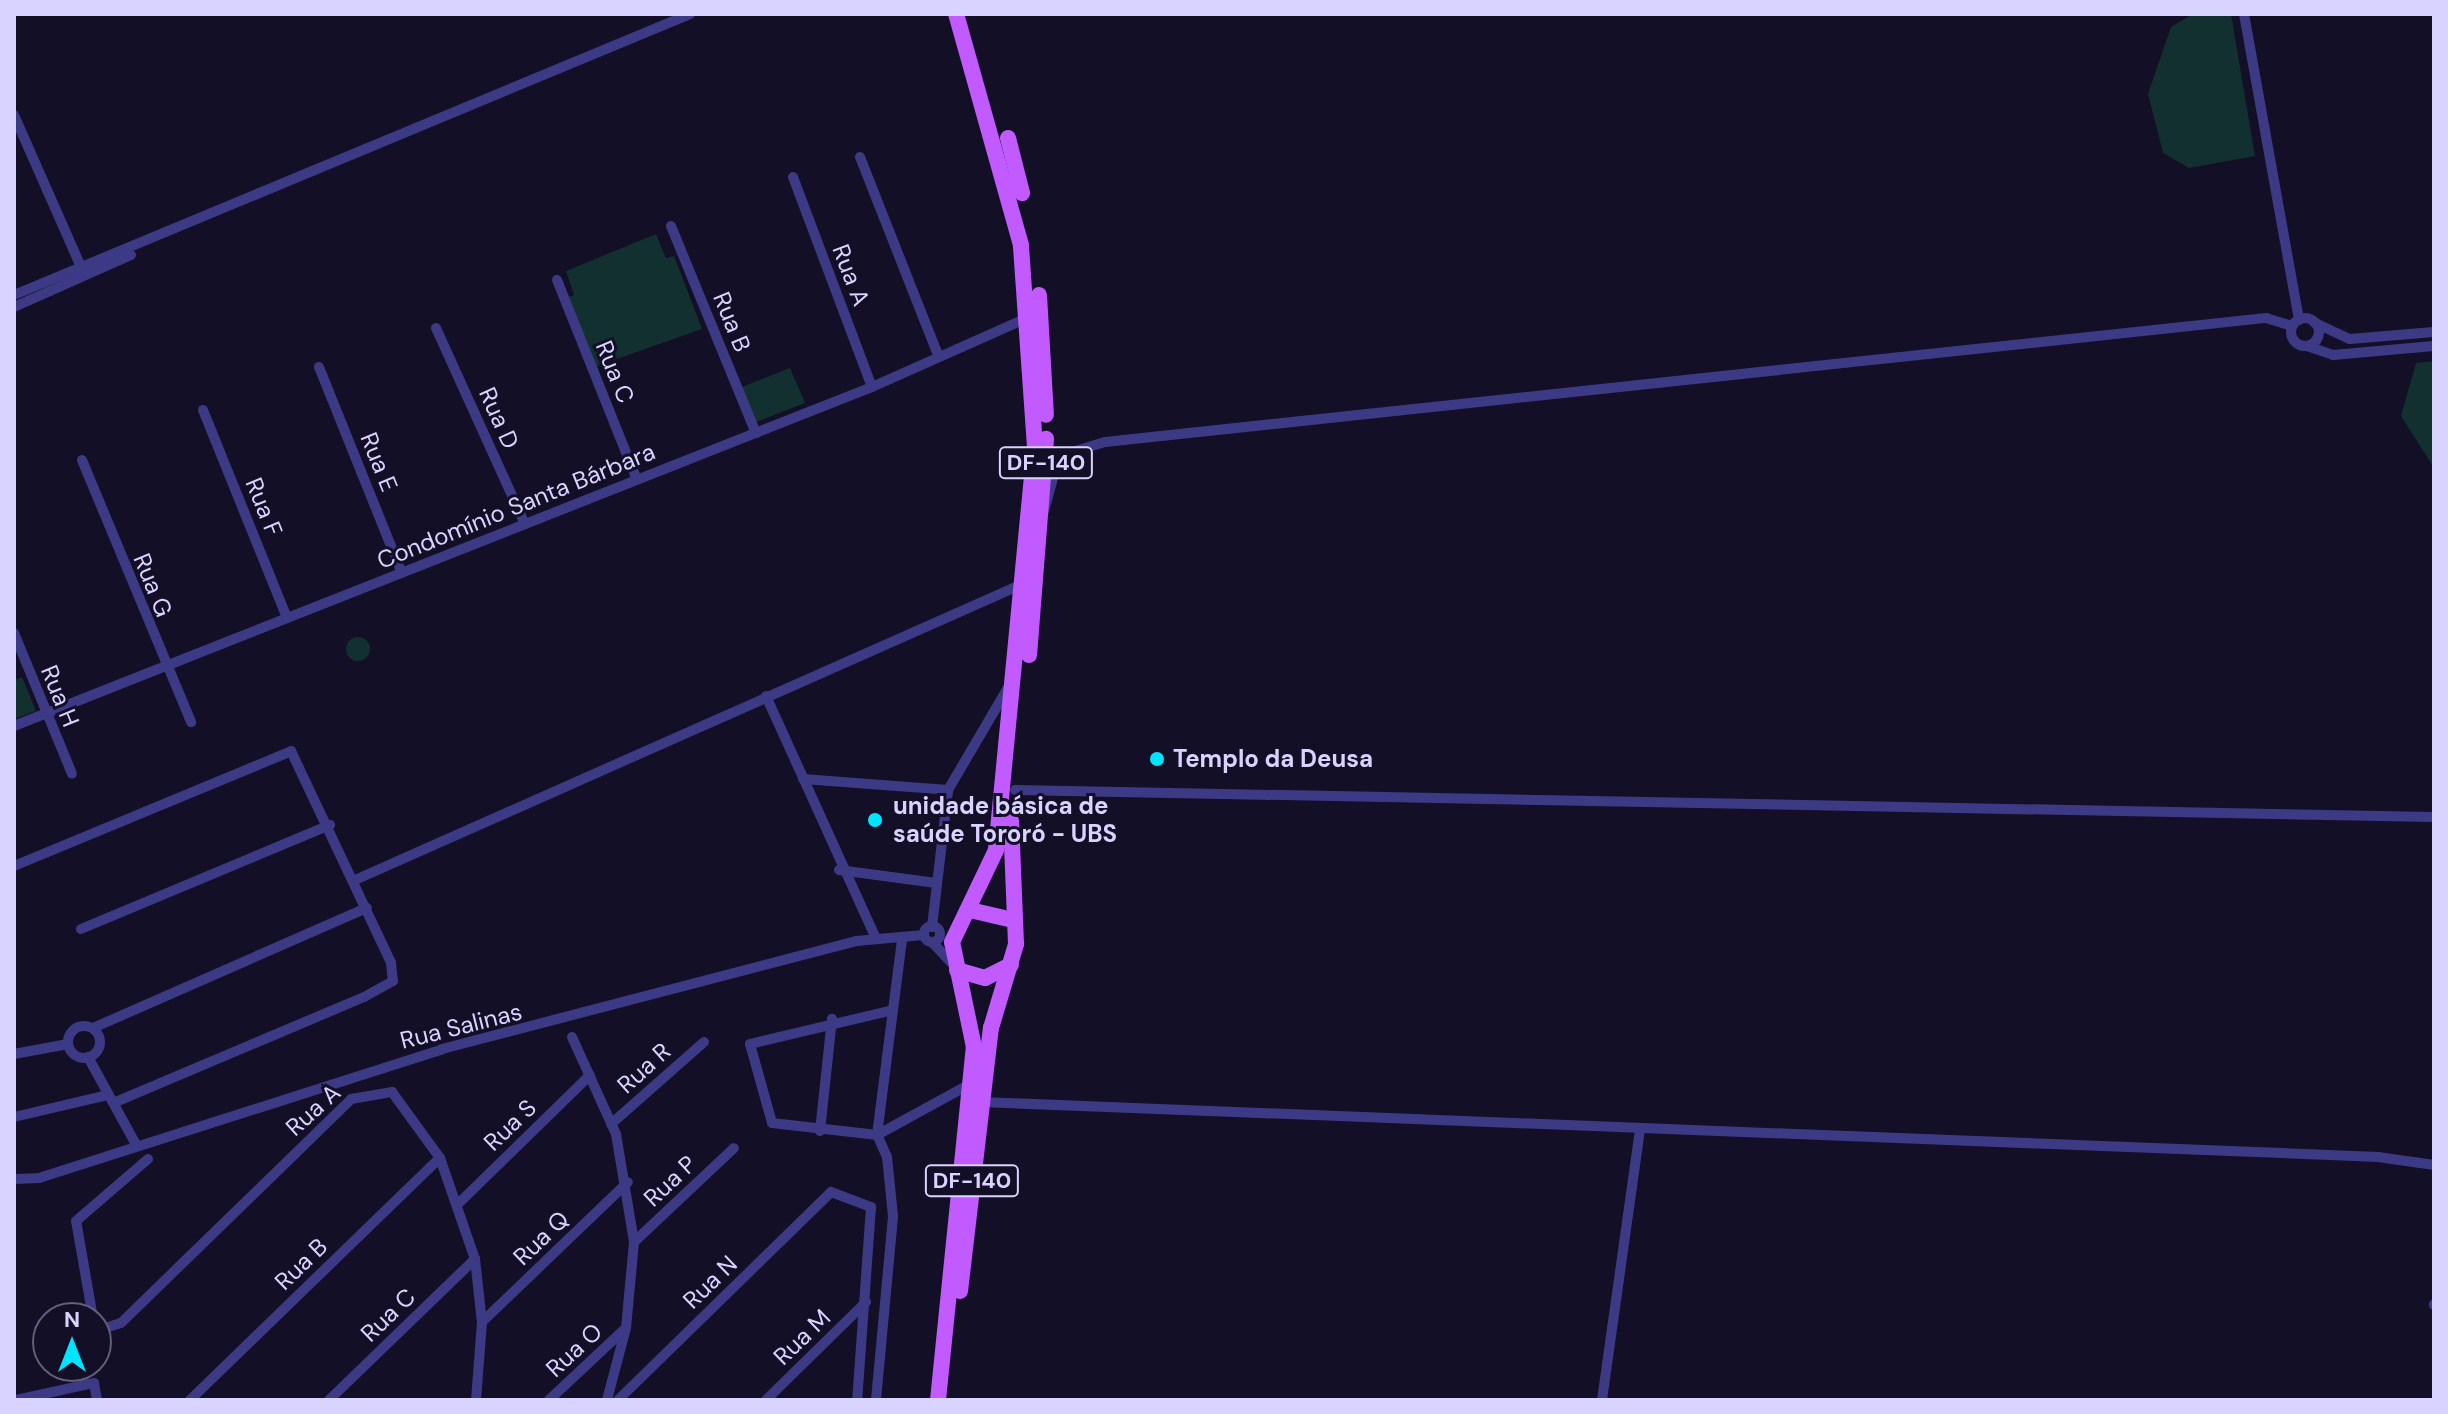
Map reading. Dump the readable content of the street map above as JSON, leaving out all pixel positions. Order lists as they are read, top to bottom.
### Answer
{
  "streets": {
    "main road": ["DF-140"],
    "street": [
      "Rua A",
      "Rua B",
      "Rua C",
      "Rua D",
      "Rua E",
      "Condomínio Santa Bárbara",
      "Rua F",
      "Rua G",
      "Rua H",
      "Rua Salinas",
      "Rua R",
      "Rua S",
      "Rua P",
      "Rua Q",
      "Rua N",
      "Rua M",
      "Rua O"
    ]
  },
  "crossings": [
    ["Rua A", "Rua B"],
    ["Rua A", "Rua C"],
    ["Rua A", "Condomínio Santa Bárbara"],
    ["Rua A", "Rua S"],
    ["Rua A", "Rua Q"],
    ["Rua B", "Condomínio Santa Bárbara"],
    ["Rua C", "Condomínio Santa Bárbara"],
    ["Rua D", "Condomínio Santa Bárbara"],
    ["Rua E", "Condomínio Santa Bárbara"],
    ["DF-140", "Condomínio Santa Bárbara"],
    ["DF-140", "Rua Salinas"],
    ["Condomínio Santa Bárbara", "Rua F"],
    ["Condomínio Santa Bárbara", "Rua G"],
    ["Condomínio Santa Bárbara", "Rua H"],
    ["Rua N", "Rua M"]
  ],
  "places": ["Templo da Deusa", "unidade básica de saúde Tororó - UBS"],
  "north": "top"
}
